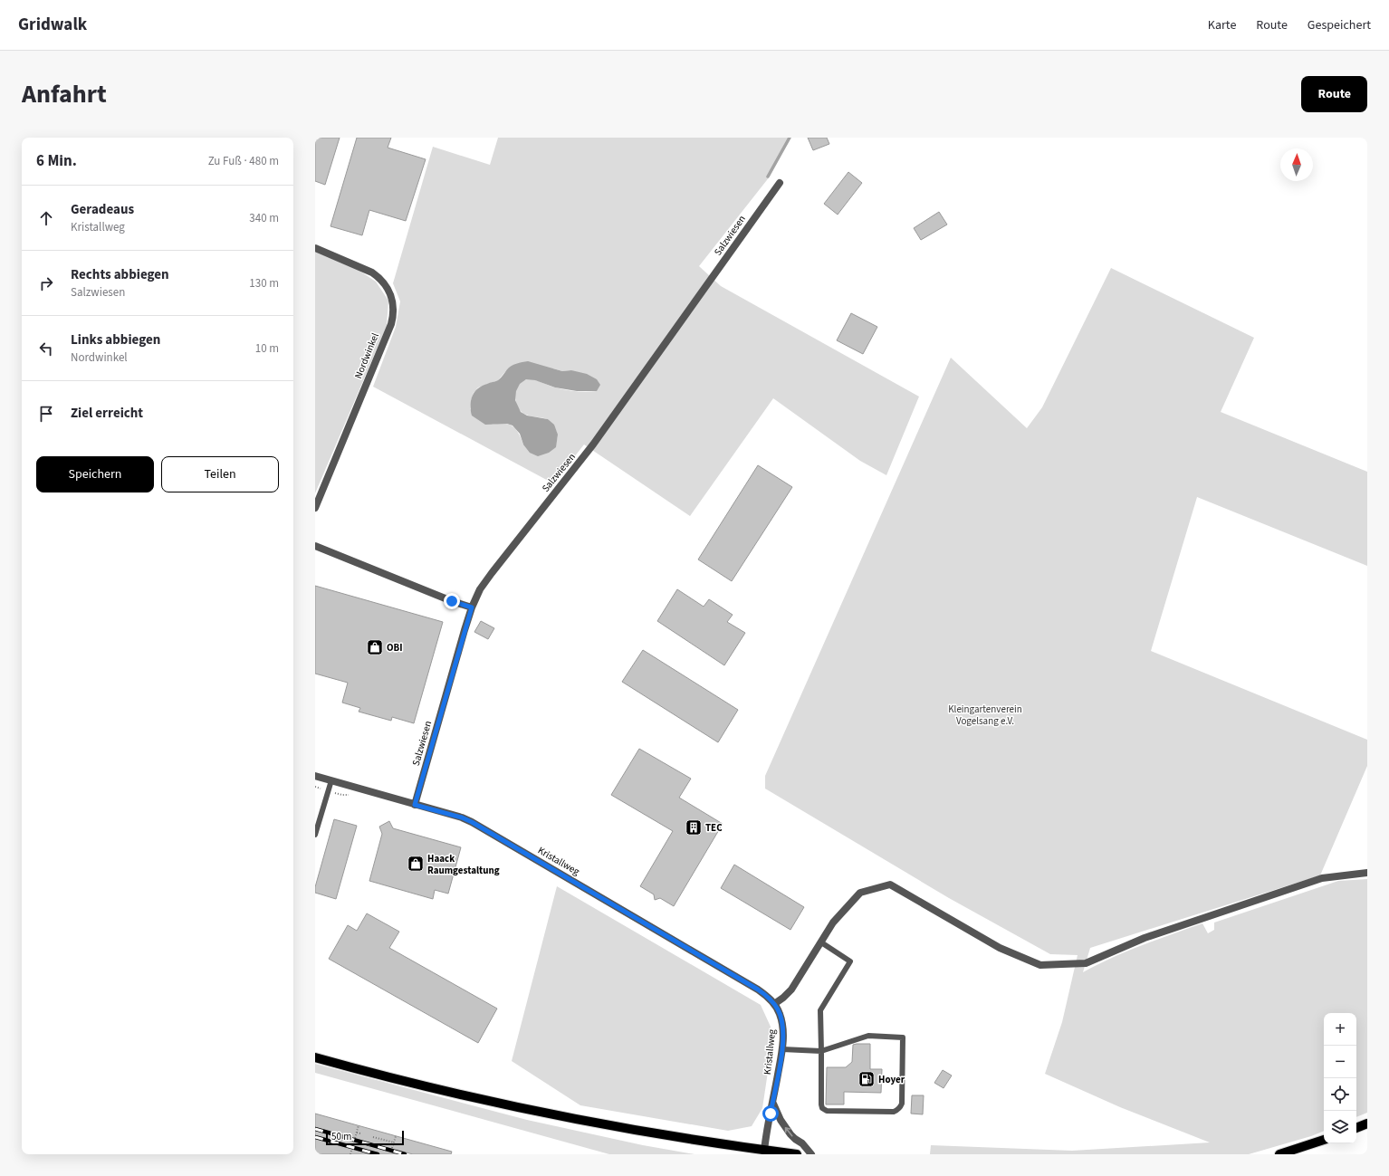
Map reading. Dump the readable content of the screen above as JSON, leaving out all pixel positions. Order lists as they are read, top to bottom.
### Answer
{
  "streets": {
    "street": ["Salzwiesen", "Nordwinkel", "Kristallweg"]
  },
  "crossings": [
    ["Salzwiesen", "Kristallweg"]
  ],
  "parks": ["Kleingartenverein Vogelsang e.V."],
  "places": {
    "shop": ["OBI", "Haack Raumgestaltung"],
    "building": ["TEC"],
    "fuel station": ["Hoyer"]
  },
  "scale_bar": "50 m",
  "north": "top",
  "page": {
    "header": "Gridwalk",
    "nav": ["Karte", "Route", "Gespeichert"],
    "title": "Anfahrt",
    "buttons": [
      "Route",
      ["Speichern", "Teilen"]
    ],
    "heading": ["6 Min.", "Zu Fuß · 480 m"],
    "list": [
      ["Geradeaus", "Kristallweg", "340 m"],
      ["Rechts abbiegen", "Salzwiesen", "130 m"],
      ["Links abbiegen", "Nordwinkel", "10 m"],
      "Ziel erreicht"
    ],
    "map_buttons": ["+", "−"],
    "scale": "50 m"
  }
}
